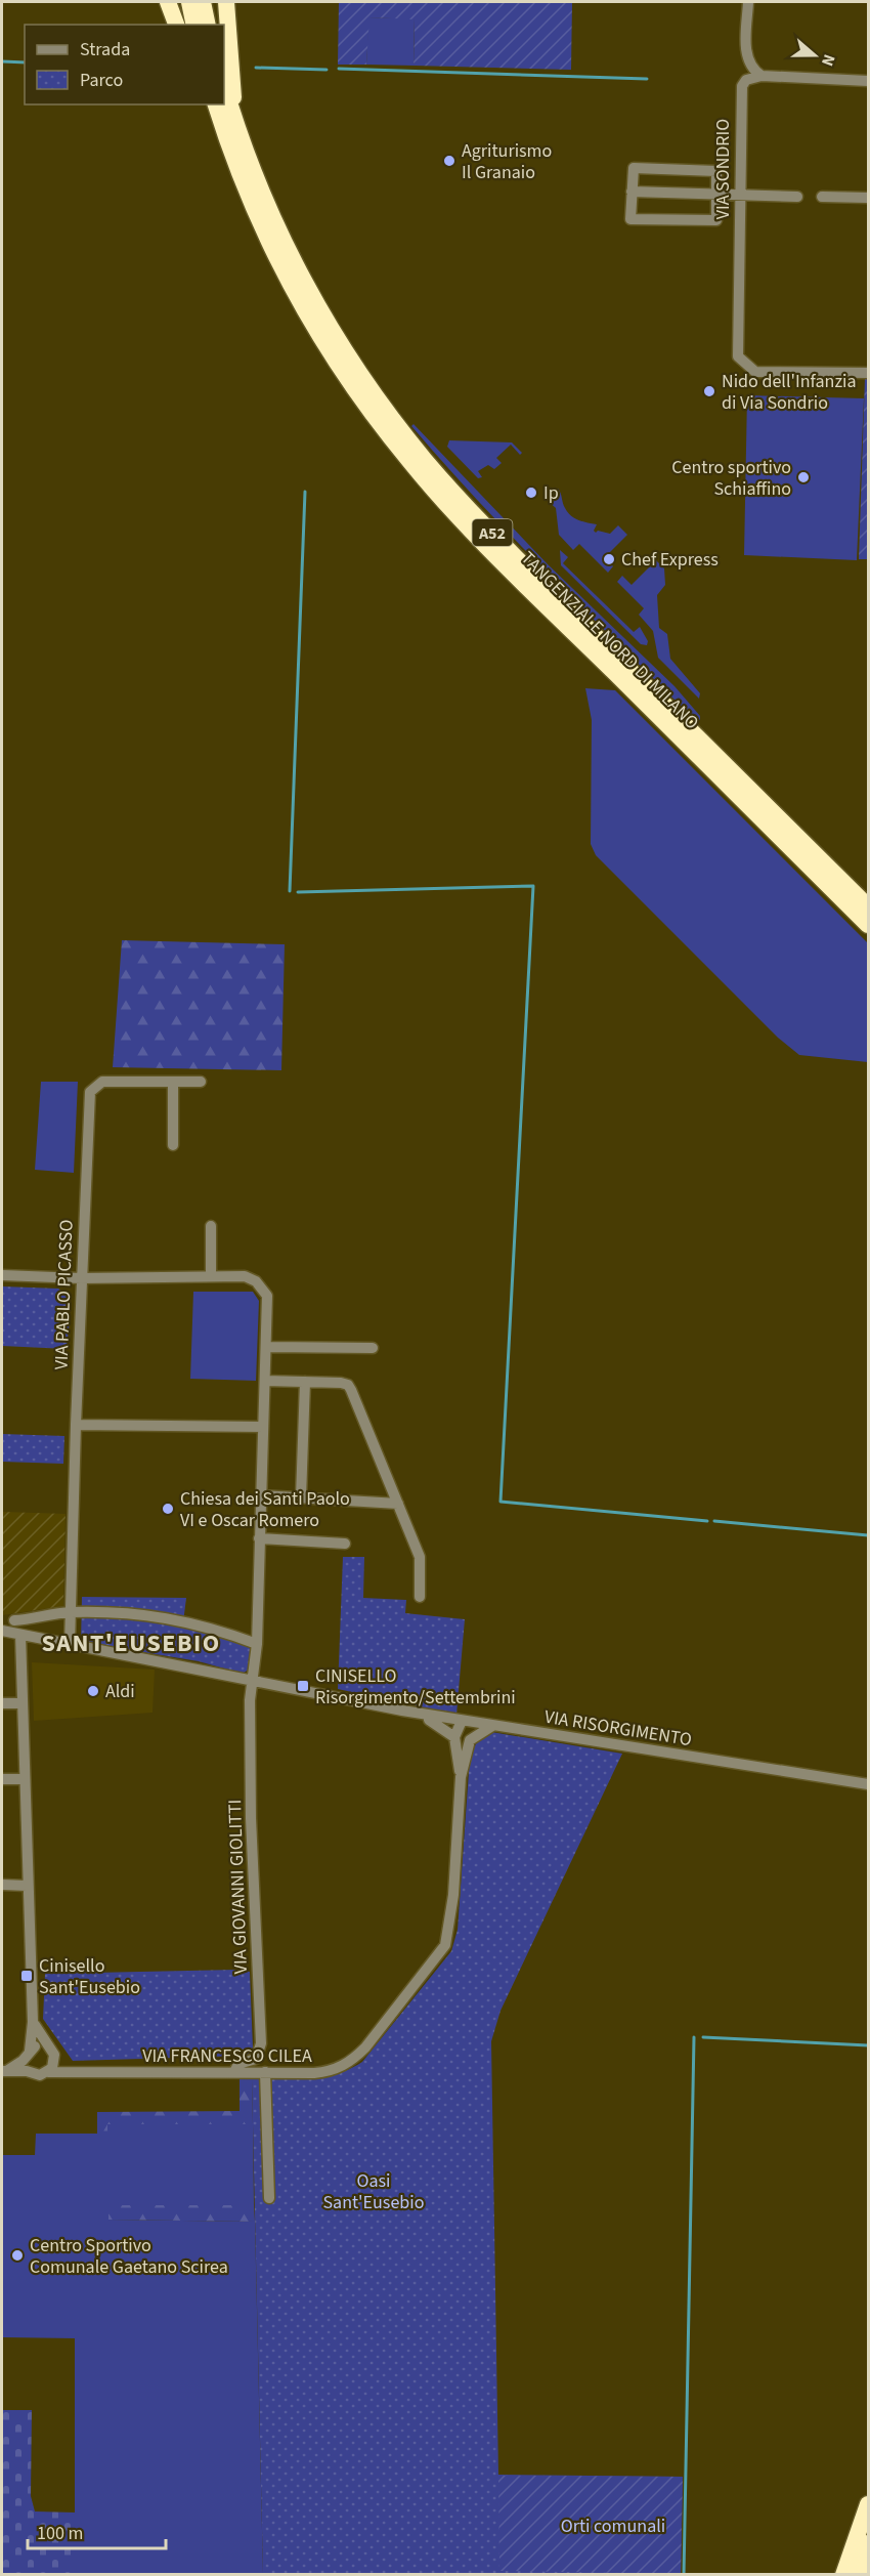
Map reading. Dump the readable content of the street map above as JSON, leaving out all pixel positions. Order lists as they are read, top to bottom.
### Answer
{
  "streets": {
    "highway": ["A52", "TANGENZIALE NORD DI MILANO"],
    "street": [
      "VIA SONDRIO",
      "VIA PABLO PICASSO",
      "VIA RISORGIMENTO",
      "VIA GIOVANNI GIOLITTI",
      "VIA FRANCESCO CILEA"
    ]
  },
  "crossings": [
    ["A52", "TANGENZIALE NORD DI MILANO"],
    ["VIA PABLO PICASSO", "VIA RISORGIMENTO"],
    ["VIA RISORGIMENTO", "VIA GIOVANNI GIOLITTI"],
    ["VIA RISORGIMENTO", "VIA FRANCESCO CILEA"],
    ["VIA GIOVANNI GIOLITTI", "VIA FRANCESCO CILEA"]
  ],
  "districts": ["SANT'EUSEBIO"],
  "parks": ["Oasi Sant'Eusebio", "Orti comunali"],
  "places": {
    "other": [
      "Agriturismo Il Granaio",
      "Nido dell'Infanzia di Via Sondrio",
      "Centro sportivo Schiaffino",
      "Ip",
      "Chef Express",
      "Chiesa dei Santi Paolo VI e Oscar Romero",
      "Aldi",
      "Centro Sportivo Comunale Gaetano Scirea"
    ],
    "transit": ["CINISELLO Risorgimento/Settembrini", "Cinisello Sant'Eusebio"]
  },
  "legend": ["Strada", "Parco"],
  "scale_bar": "100 m",
  "north": "right"
}
